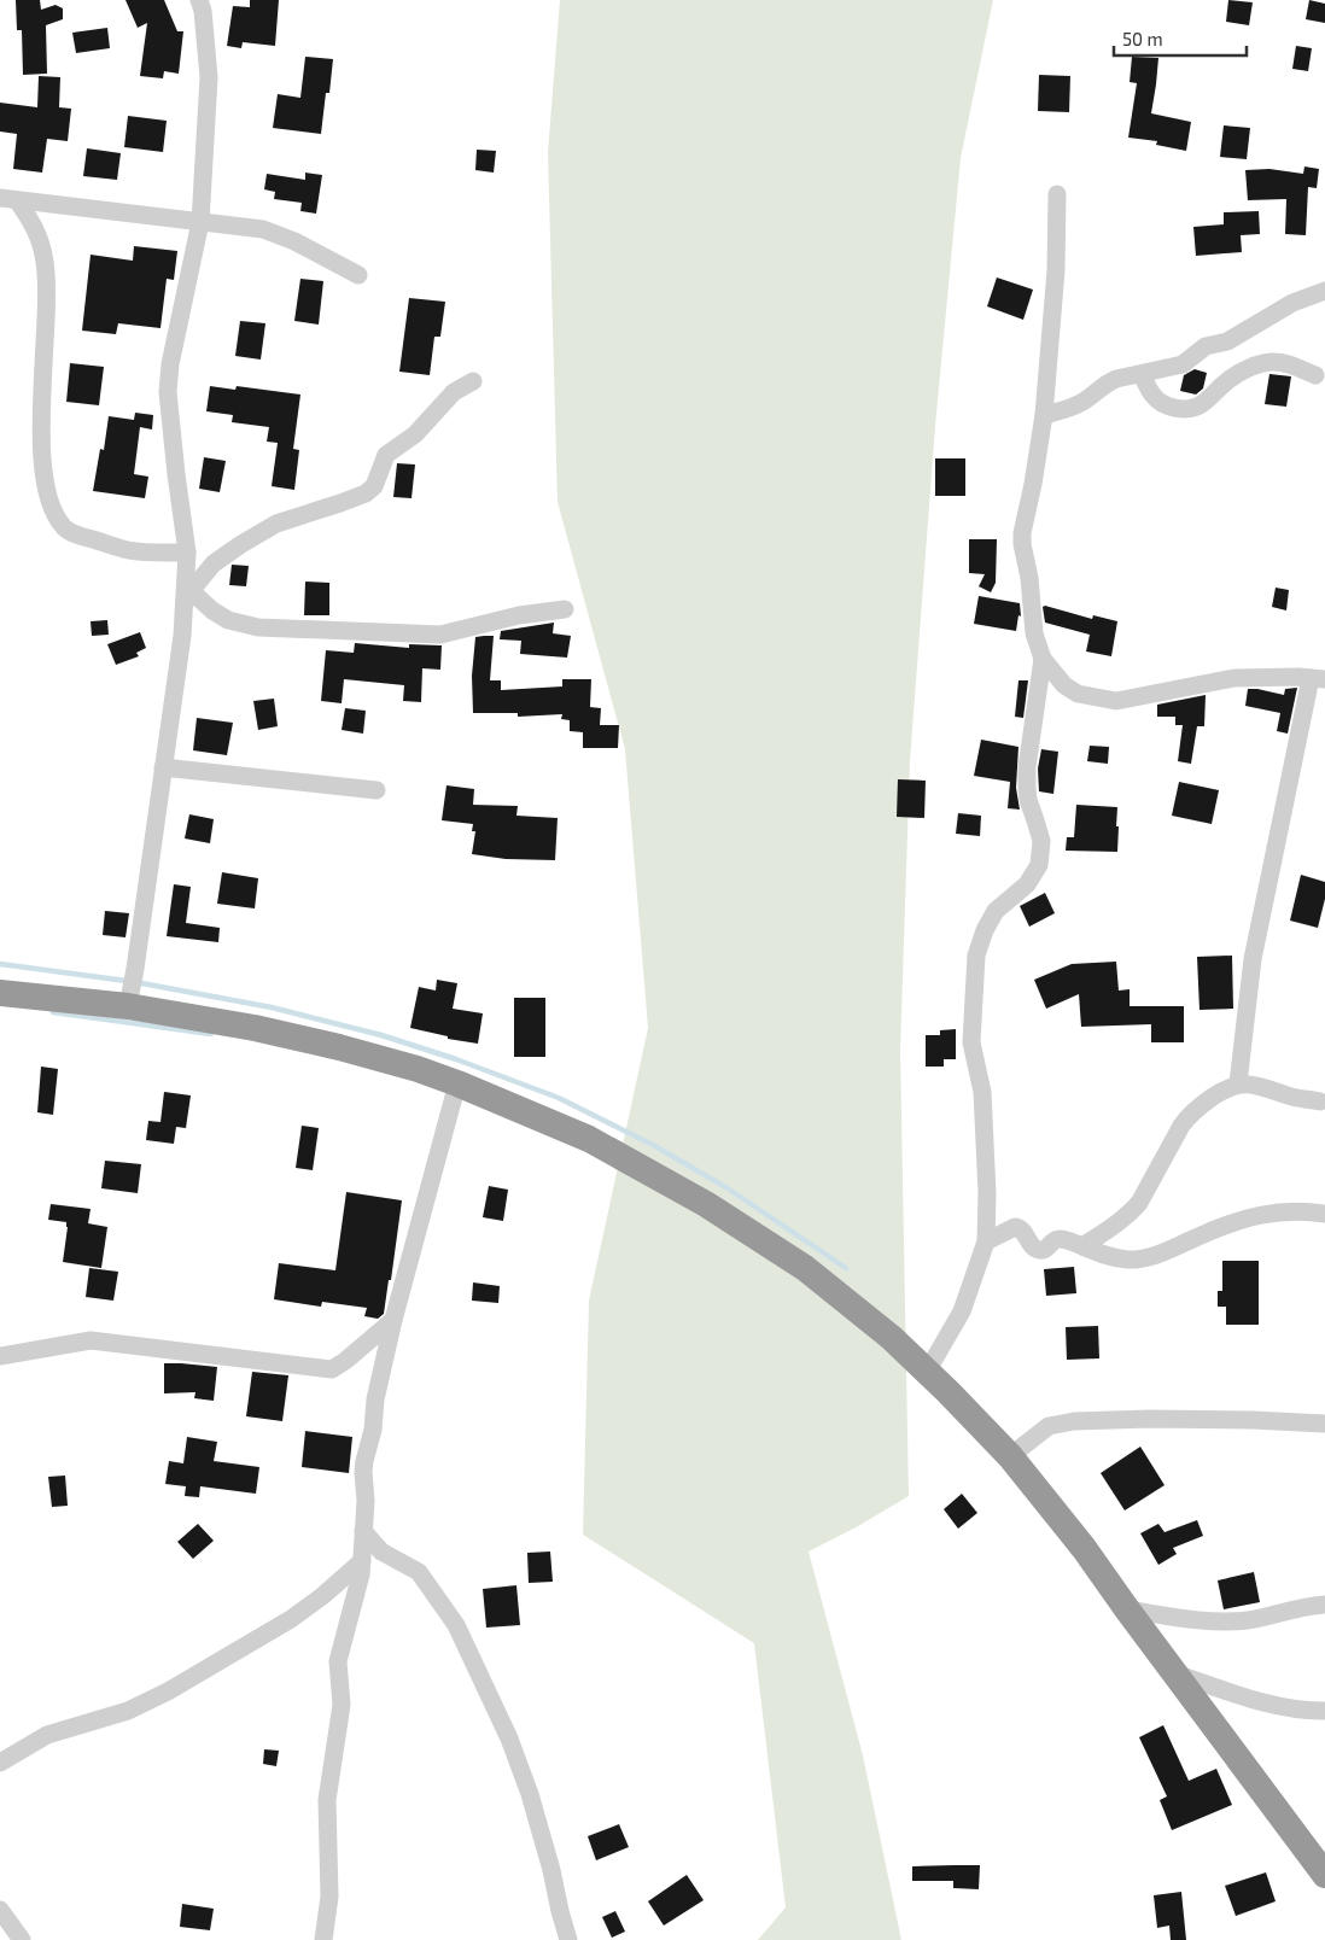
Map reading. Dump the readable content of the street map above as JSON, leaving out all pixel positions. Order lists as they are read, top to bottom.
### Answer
{
  "scale_bar": "50 m"
}
